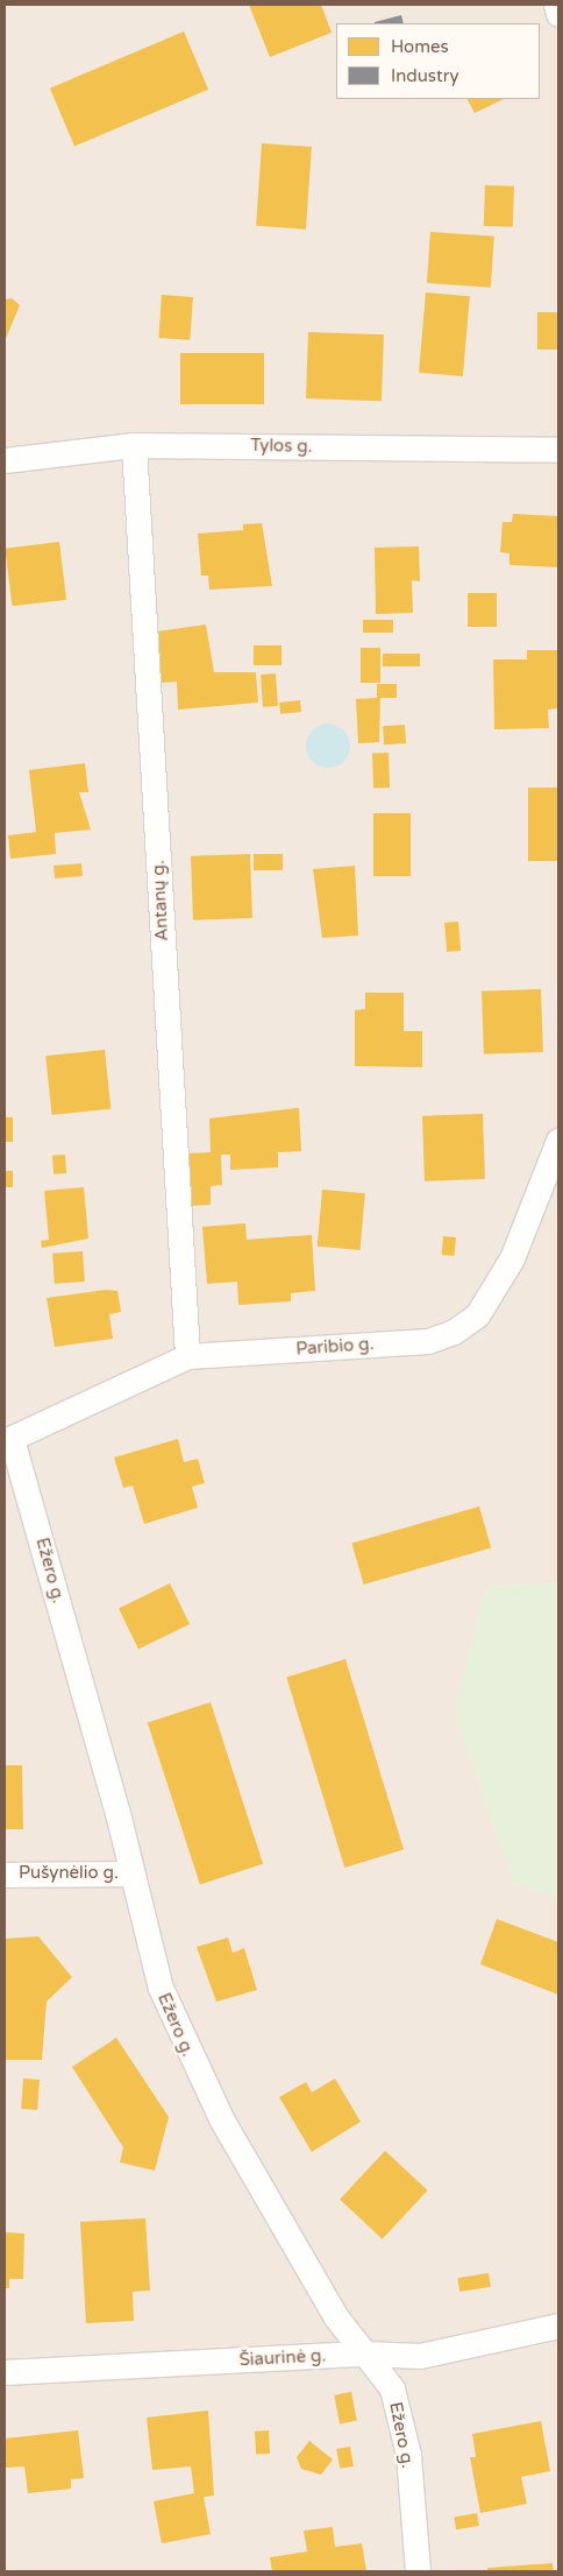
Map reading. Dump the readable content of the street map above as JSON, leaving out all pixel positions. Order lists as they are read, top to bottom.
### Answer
{
  "streets": {
    "street": [
      "Tylos g.",
      "Antanų g.",
      "Paribio g.",
      "Ežero g.",
      "Pušynėlio g.",
      "Šiaurinė g."
    ]
  },
  "crossings": [
    ["Tylos g.", "Antanų g."],
    ["Antanų g.", "Paribio g."],
    ["Paribio g.", "Ežero g."],
    ["Ežero g.", "Pušynėlio g."],
    ["Ežero g.", "Šiaurinė g."]
  ],
  "legend": ["Homes", "Industry"]
}
